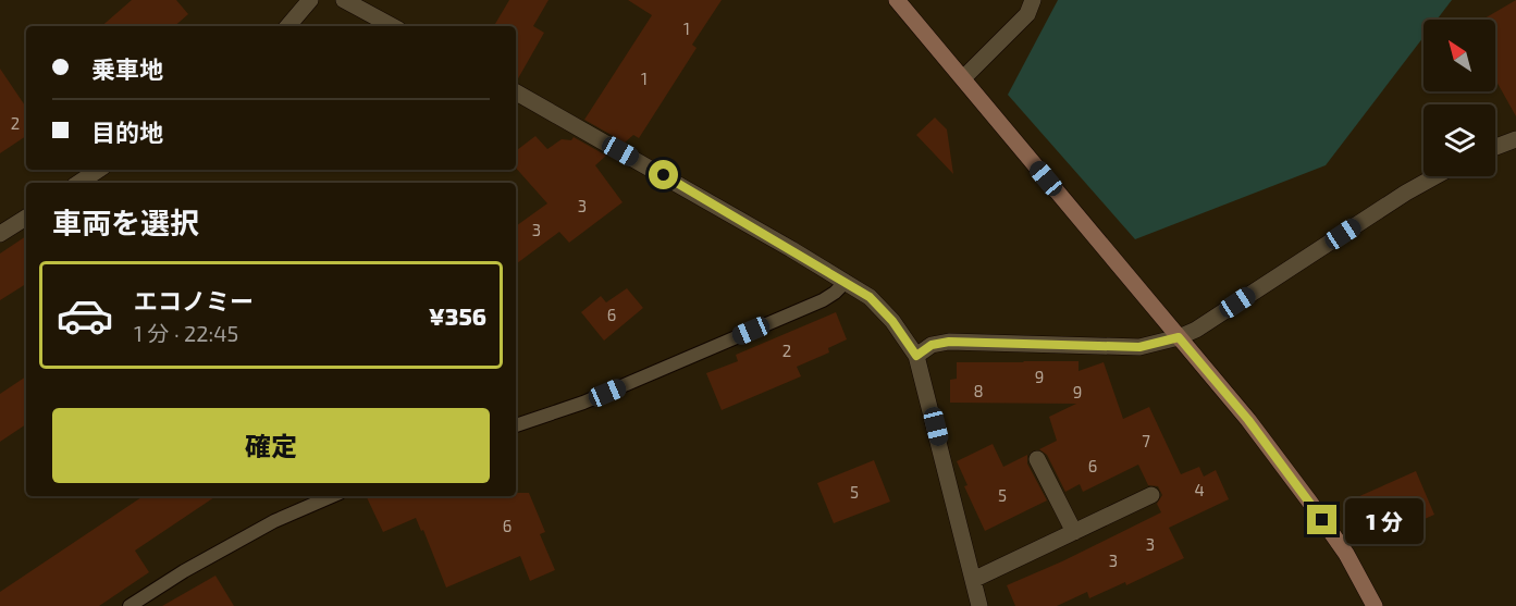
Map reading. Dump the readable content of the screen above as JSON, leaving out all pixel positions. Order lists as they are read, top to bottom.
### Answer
{
  "house_numbers": [
    "1",
    "1",
    "2",
    "3",
    "3",
    "6",
    "2",
    "9",
    "8",
    "9",
    "7",
    "6",
    "4",
    "5",
    "5",
    "6",
    "3",
    "3"
  ],
  "north": "top left",
  "page": {
    "banner": ["乗車地", "目的地"],
    "heading": "車両を選択",
    "list": [
      {
        "name": "エコノミー",
        "note": "1 分 · 22:45",
        "value": "¥356"
      }
    ],
    "buttons": "確定",
    "bubble": "1 分"
  }
}
